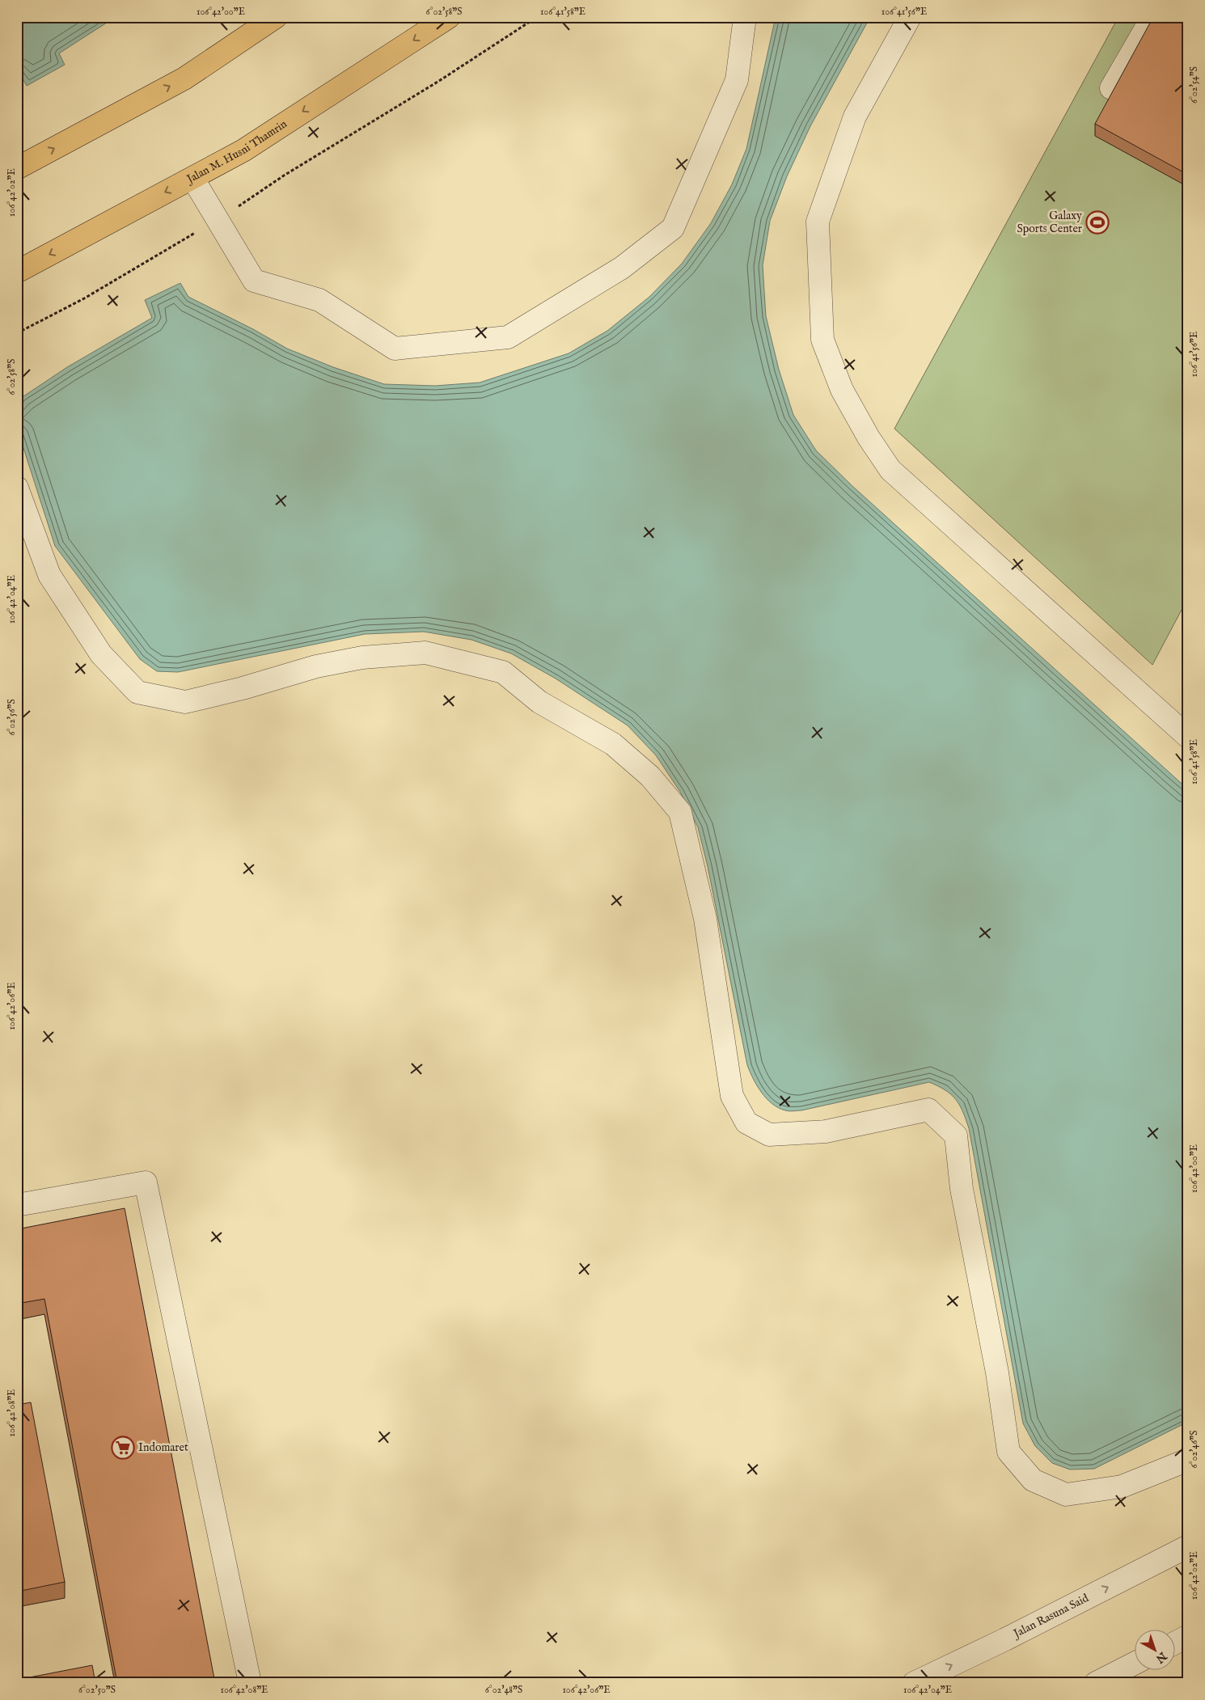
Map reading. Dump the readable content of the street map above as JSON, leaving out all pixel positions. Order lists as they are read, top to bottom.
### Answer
{
  "streets": {
    "main road": ["Jalan M. Husni Thamrin"],
    "street": ["Jalan Rasuna Said"]
  },
  "one_way": ["Jalan Rasuna Said"],
  "places": {
    "sports": ["Galaxy Sports Center"],
    "supermarket": ["Indomaret"]
  },
  "north": "bottom right",
  "coordinates": [
    "106°42'00\"E",
    "6°02'58\"S",
    "106°41'58\"E",
    "106°41'56\"E",
    "6°02'54\"S",
    "106°42'02\"E",
    "106°42'04\"E",
    "6°02'56\"S",
    "106°42'06\"E",
    "106°42'08\"E",
    "6°02'46\"S",
    "6°02'50\"S",
    "6°02'48\"S"
  ]
}
